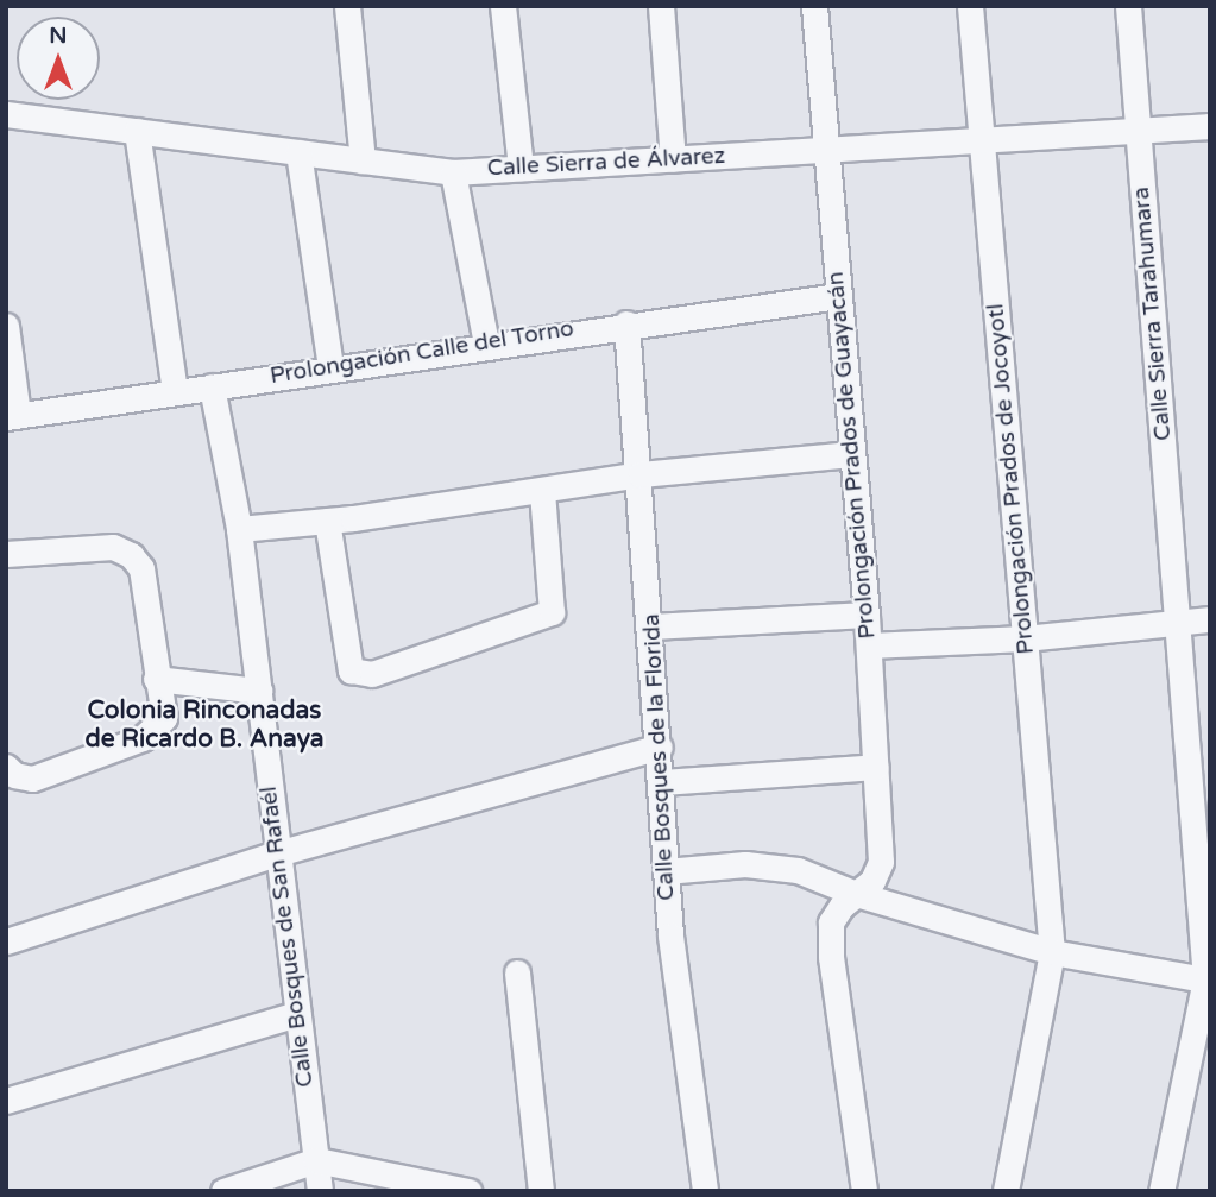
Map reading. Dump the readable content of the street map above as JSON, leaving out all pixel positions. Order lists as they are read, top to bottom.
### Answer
{
  "streets": {
    "street": [
      "Calle Sierra de Álvarez",
      "Calle Sierra Tarahumara",
      "Prolongación Calle del Torno",
      "Prolongación Prados de Guayacán",
      "Prolongación Prados de Jocoyotl",
      "Calle Bosques de la Florida",
      "Calle Bosques de San Rafaél"
    ]
  },
  "crossings": [
    ["Calle Sierra de Álvarez", "Calle Sierra Tarahumara"],
    ["Calle Sierra de Álvarez", "Prolongación Prados de Guayacán"],
    ["Calle Sierra de Álvarez", "Prolongación Prados de Jocoyotl"],
    ["Prolongación Calle del Torno", "Prolongación Prados de Guayacán"],
    ["Prolongación Calle del Torno", "Calle Bosques de la Florida"],
    ["Prolongación Calle del Torno", "Calle Bosques de San Rafaél"]
  ],
  "districts": ["Colonia Rinconadas de Ricardo B. Anaya"],
  "north": "top"
}
